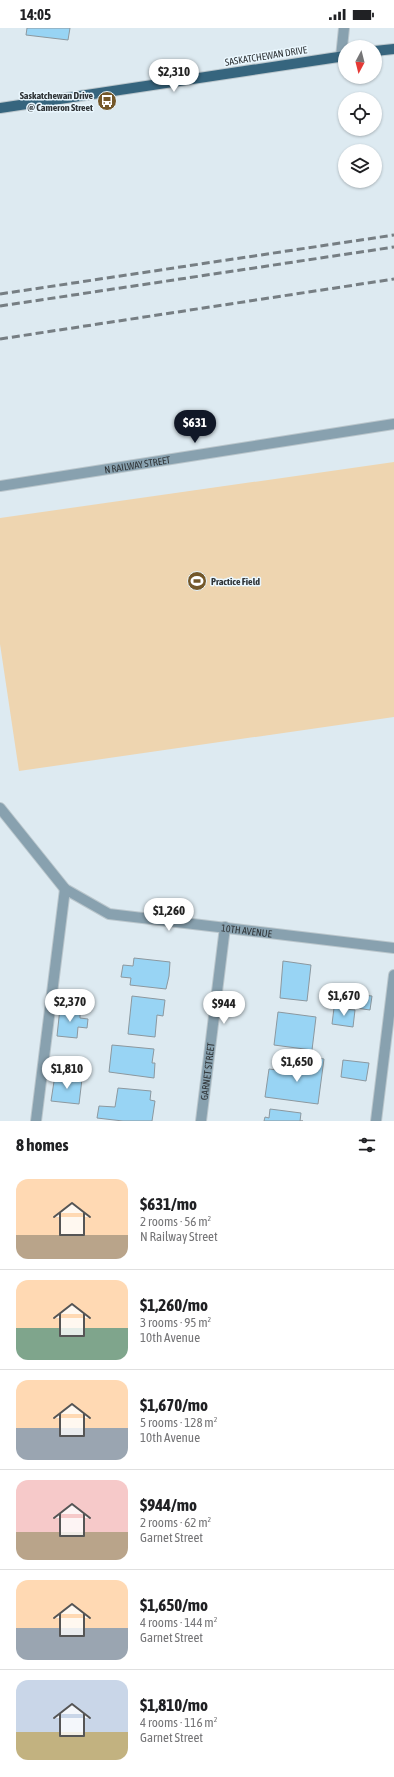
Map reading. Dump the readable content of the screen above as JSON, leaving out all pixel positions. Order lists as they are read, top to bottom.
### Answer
{
  "streets": {
    "main road": ["SASKATCHEWAN DRIVE"],
    "street": ["N RAILWAY STREET", "10TH AVENUE", "GARNET STREET"]
  },
  "crossings": [
    ["10TH AVENUE", "GARNET STREET"]
  ],
  "places": {
    "bus stop": ["Saskatchewan Drive @ Cameron Street"],
    "sports": ["Practice Field"]
  },
  "north": "bottom",
  "page": {
    "status": "14:05",
    "price": [
      "$2,310",
      "$631",
      "$1,260",
      "$1,670",
      "$2,370",
      "$944",
      "$1,650",
      "$1,810"
    ],
    "heading": "8 homes",
    "list": [
      {
        "name": "$631/mo",
        "note": "2 rooms · 56 m² · N Railway Street"
      },
      {
        "name": "$1,260/mo",
        "note": "3 rooms · 95 m² · 10th Avenue"
      },
      {
        "name": "$1,670/mo",
        "note": "5 rooms · 128 m² · 10th Avenue"
      },
      {
        "name": "$944/mo",
        "note": "2 rooms · 62 m² · Garnet Street"
      },
      {
        "name": "$1,650/mo",
        "note": "4 rooms · 144 m² · Garnet Street"
      },
      {
        "name": "$1,810/mo",
        "note": "4 rooms · 116 m² · Garnet Street"
      }
    ]
  }
}
